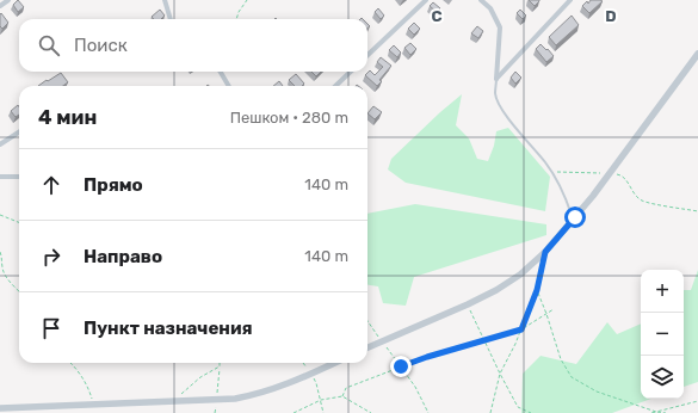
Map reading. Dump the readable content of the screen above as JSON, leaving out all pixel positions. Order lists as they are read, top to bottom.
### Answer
{
  "page": {
    "search": "Поиск",
    "heading": ["4 мин", "Пешком · 280 m"],
    "list": [
      ["Прямо", "140 m"],
      ["Направо", "140 m"],
      "Пункт назначения"
    ],
    "map_buttons": ["+", "−"]
  },
  "grid": {
    "columns": ["C", "D"]
  }
}
